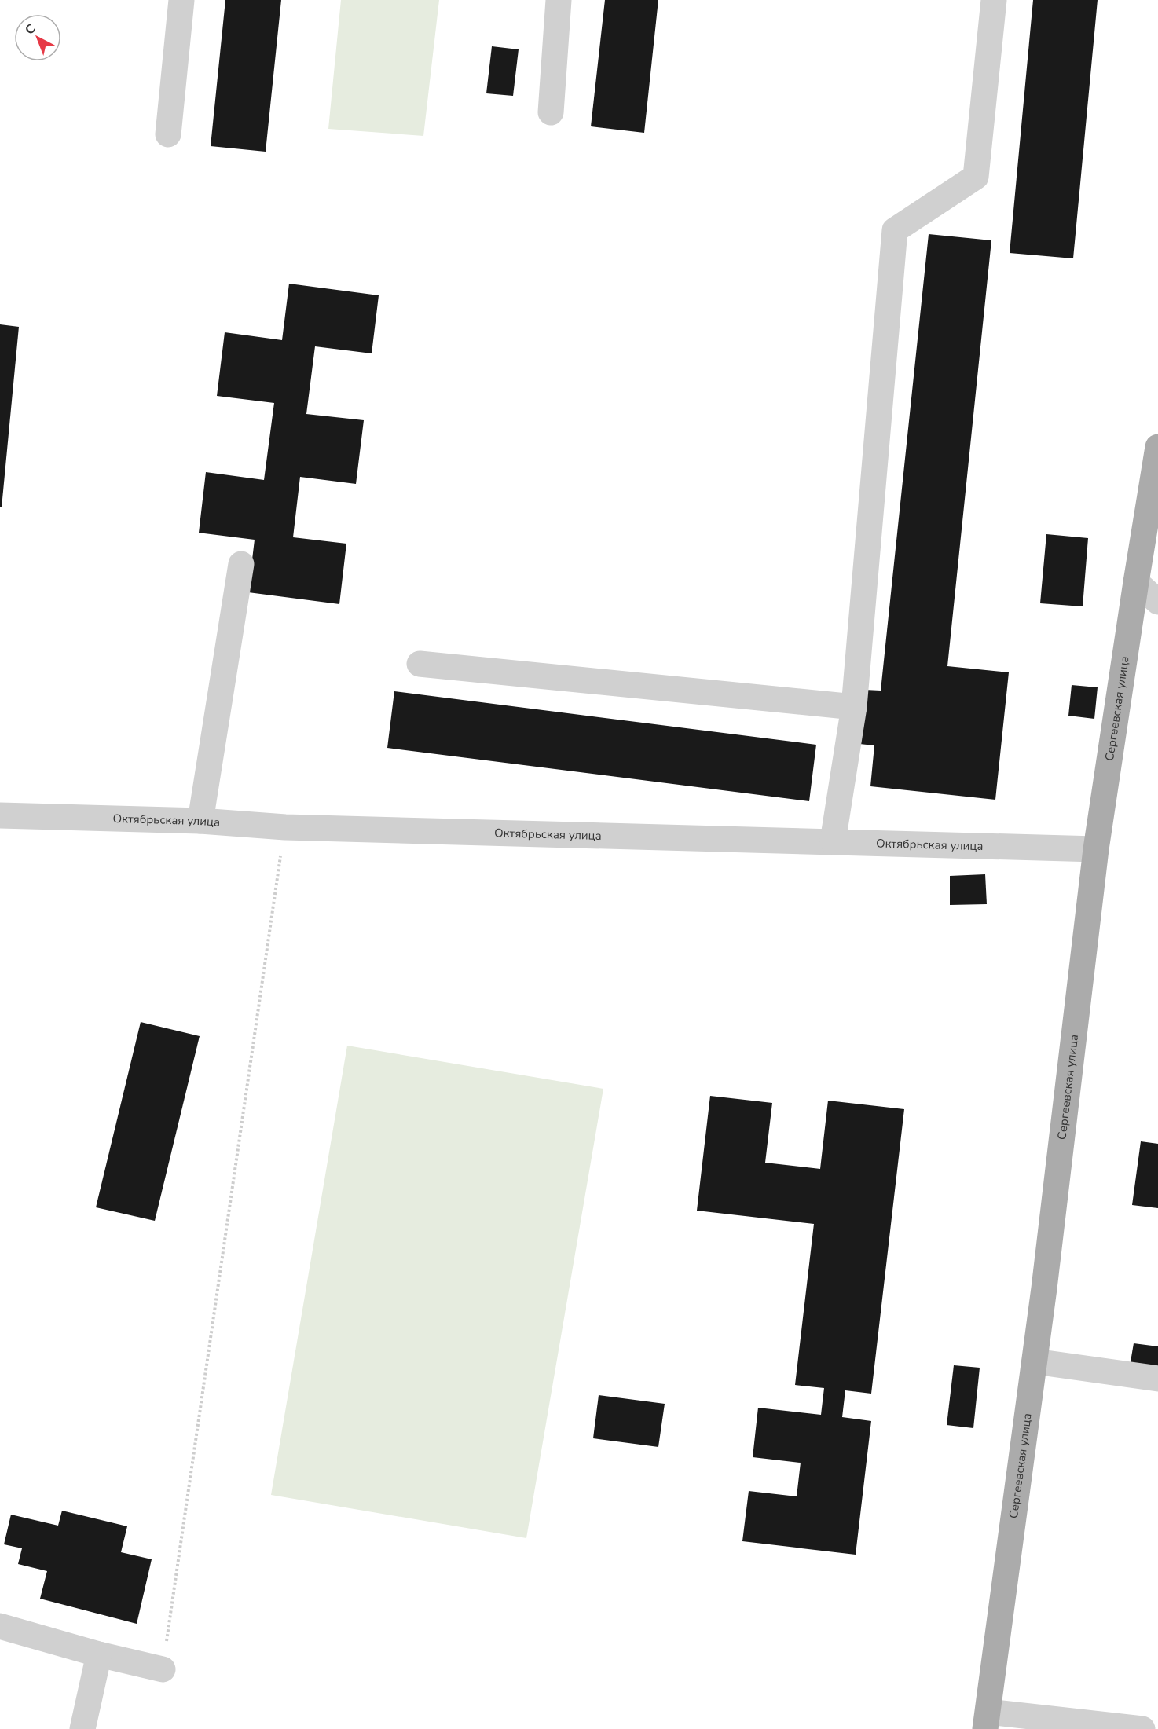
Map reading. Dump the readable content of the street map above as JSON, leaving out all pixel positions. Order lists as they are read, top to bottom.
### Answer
{
  "streets": {
    "main road": ["Сергеевская улица"],
    "street": ["Октябрьская улица"]
  },
  "crossings": [
    ["Сергеевская улица", "Октябрьская улица"]
  ],
  "north": "top left"
}
